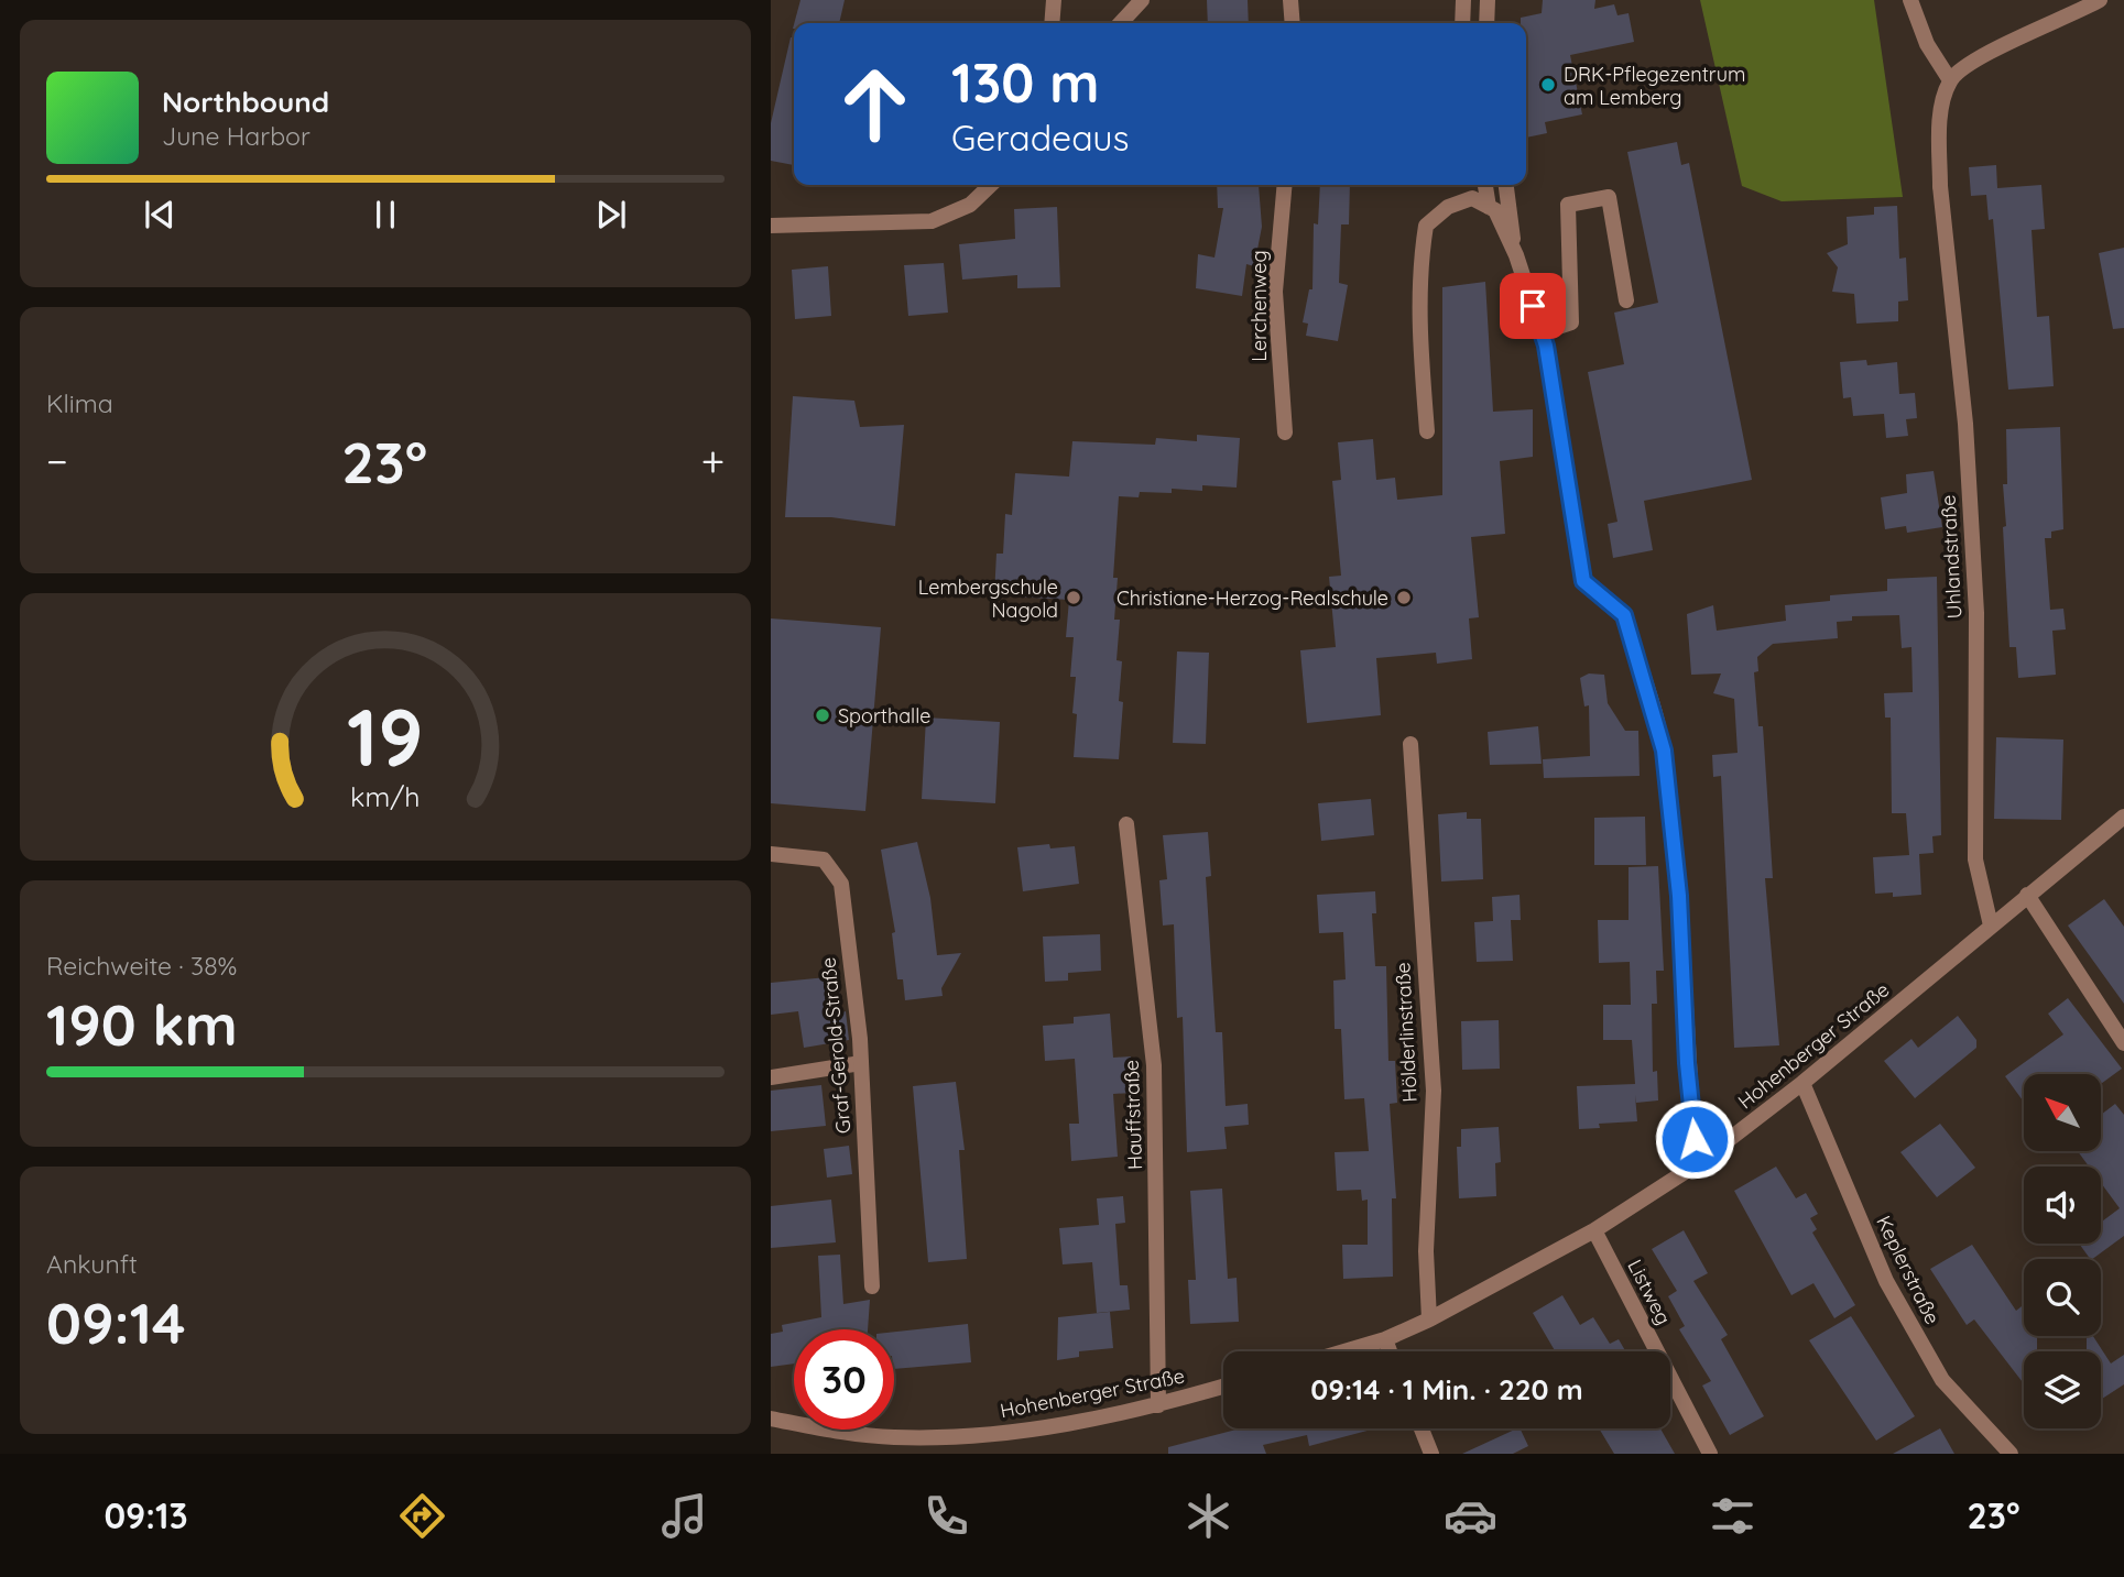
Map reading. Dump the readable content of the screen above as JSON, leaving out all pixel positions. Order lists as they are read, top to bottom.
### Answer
{
  "streets": {
    "street": [
      "Lerchenweg",
      "Uhlandstraße",
      "Hölderlinstraße",
      "Graf-Gerold-Straße",
      "Hohenberger Straße",
      "Hauffstraße",
      "Keplerstraße",
      "Listweg"
    ]
  },
  "crossings": [
    ["Uhlandstraße", "Hohenberger Straße"],
    ["Hölderlinstraße", "Hohenberger Straße"],
    ["Hohenberger Straße", "Hauffstraße"],
    ["Hohenberger Straße", "Keplerstraße"],
    ["Hohenberger Straße", "Listweg"]
  ],
  "places": [
    "DRK-Pflegezentrum am Lemberg",
    "Lembergschule Nagold",
    "Christiane-Herzog-Realschule",
    "Sporthalle"
  ],
  "north": "top left",
  "page": {
    "turn": ["130 m", "Geradeaus"],
    "song": ["Northbound", "June Harbor"],
    "tile": [
      "Klima",
      ["Reichweite · 38%", "190 km"],
      ["Ankunft", "09:14"]
    ],
    "heat": ["−", "23°", "+"],
    "limit": "30",
    "trip": "09:14 · 1 Min. · 220 m",
    "tabs": ["09:13", "23°"],
    "gauge": ["19", "km/h"]
  }
}
